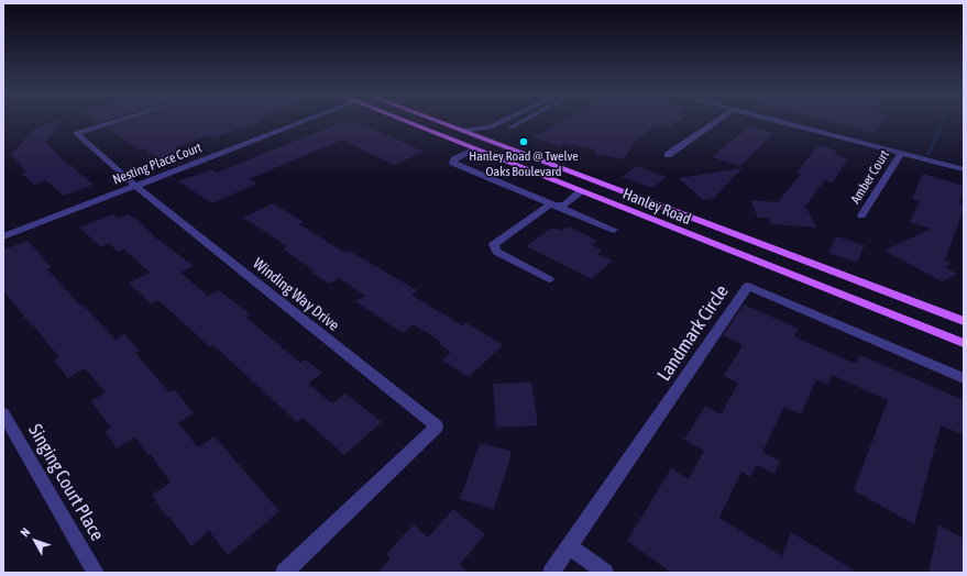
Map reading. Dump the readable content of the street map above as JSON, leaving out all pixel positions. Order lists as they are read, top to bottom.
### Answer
{
  "streets": {
    "main road": ["Hanley Road"],
    "street": [
      "Nesting Place Court",
      "Amber Court",
      "Winding Way Drive",
      "Landmark Circle",
      "Singing Court Place"
    ]
  },
  "crossings": [
    ["Nesting Place Court", "Winding Way Drive"]
  ],
  "places": ["Hanley Road @ Twelve Oaks Boulevard"],
  "north": "top left"
}
